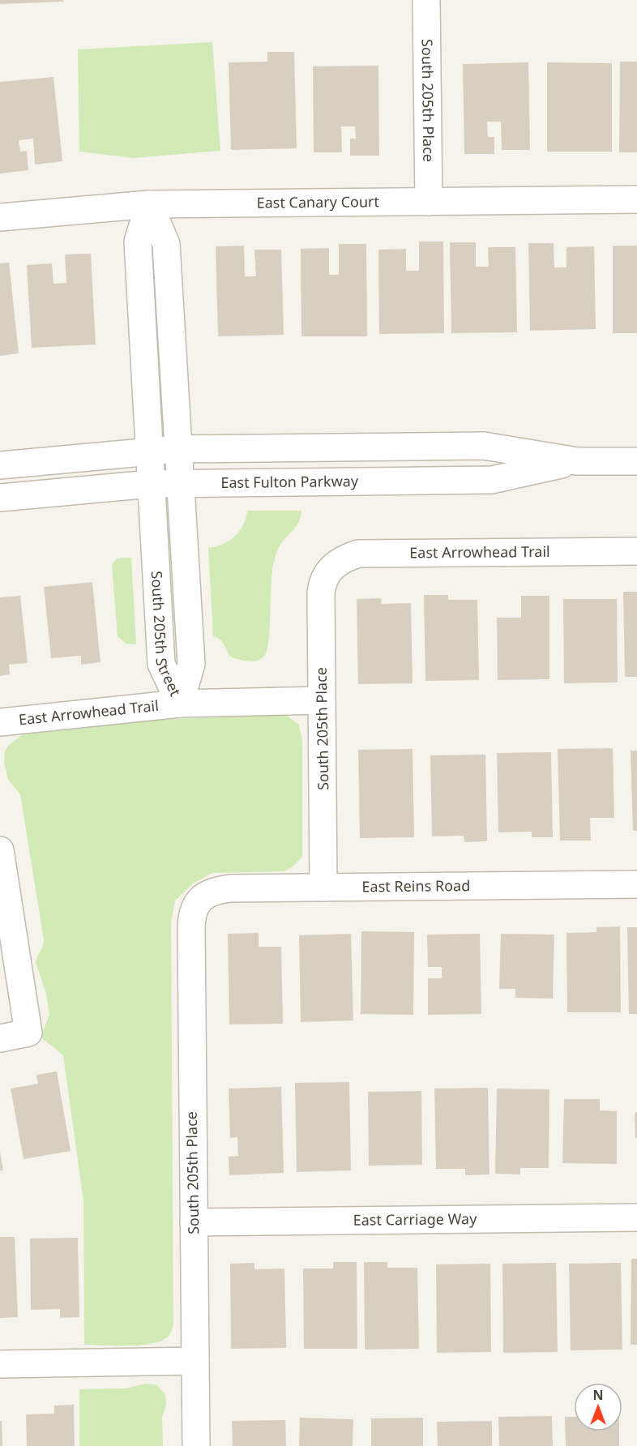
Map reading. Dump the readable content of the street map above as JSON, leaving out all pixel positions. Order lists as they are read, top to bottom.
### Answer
{
  "streets": {
    "street": [
      "South 205th Place",
      "East Canary Court",
      "East Fulton Parkway",
      "East Arrowhead Trail",
      "South 205th Street",
      "East Reins Road",
      "East Carriage Way"
    ]
  },
  "crossings": [
    ["South 205th Place", "East Canary Court"],
    ["South 205th Place", "East Arrowhead Trail"],
    ["South 205th Place", "East Reins Road"],
    ["South 205th Place", "East Carriage Way"],
    ["East Canary Court", "South 205th Street"],
    ["East Fulton Parkway", "South 205th Street"],
    ["East Arrowhead Trail", "South 205th Street"]
  ],
  "north": "top"
}
